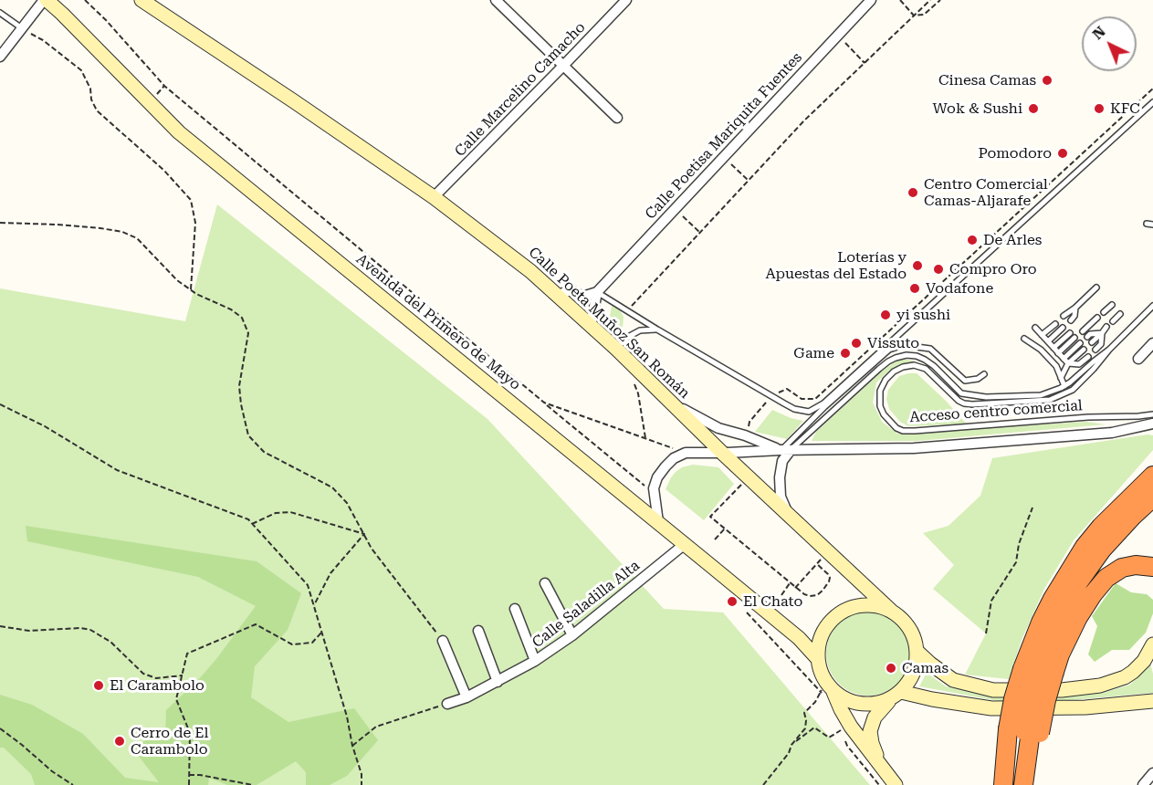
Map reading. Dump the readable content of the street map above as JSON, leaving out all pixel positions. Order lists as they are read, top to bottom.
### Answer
{
  "streets": {
    "main road": ["Avenida del Primero de Mayo", "Calle Poeta Muñoz San Román"],
    "street": ["Calle Marcelino Camacho", "Calle Poetisa Mariquita Fuentes", "Calle Saladilla Alta"],
    "lane": ["Acceso centro comercial"]
  },
  "crossings": [
    ["Calle Marcelino Camacho", "Calle Poeta Muñoz San Román"],
    ["Avenida del Primero de Mayo", "Calle Poeta Muñoz San Román"],
    ["Avenida del Primero de Mayo", "Calle Saladilla Alta"]
  ],
  "places": [
    "Cinesa Camas",
    "Wok & Sushi",
    "KFC",
    "Pomodoro",
    "Centro Comercial Camas-Aljarafe",
    "De Arles",
    "Loterías y Apuestas del Estado",
    "Compro Oro",
    "Vodafone",
    "yi sushi",
    "Vissuto",
    "Game",
    "El Chato",
    "Camas",
    "El Carambolo",
    "Cerro de El Carambolo"
  ],
  "north": "top left"
}
